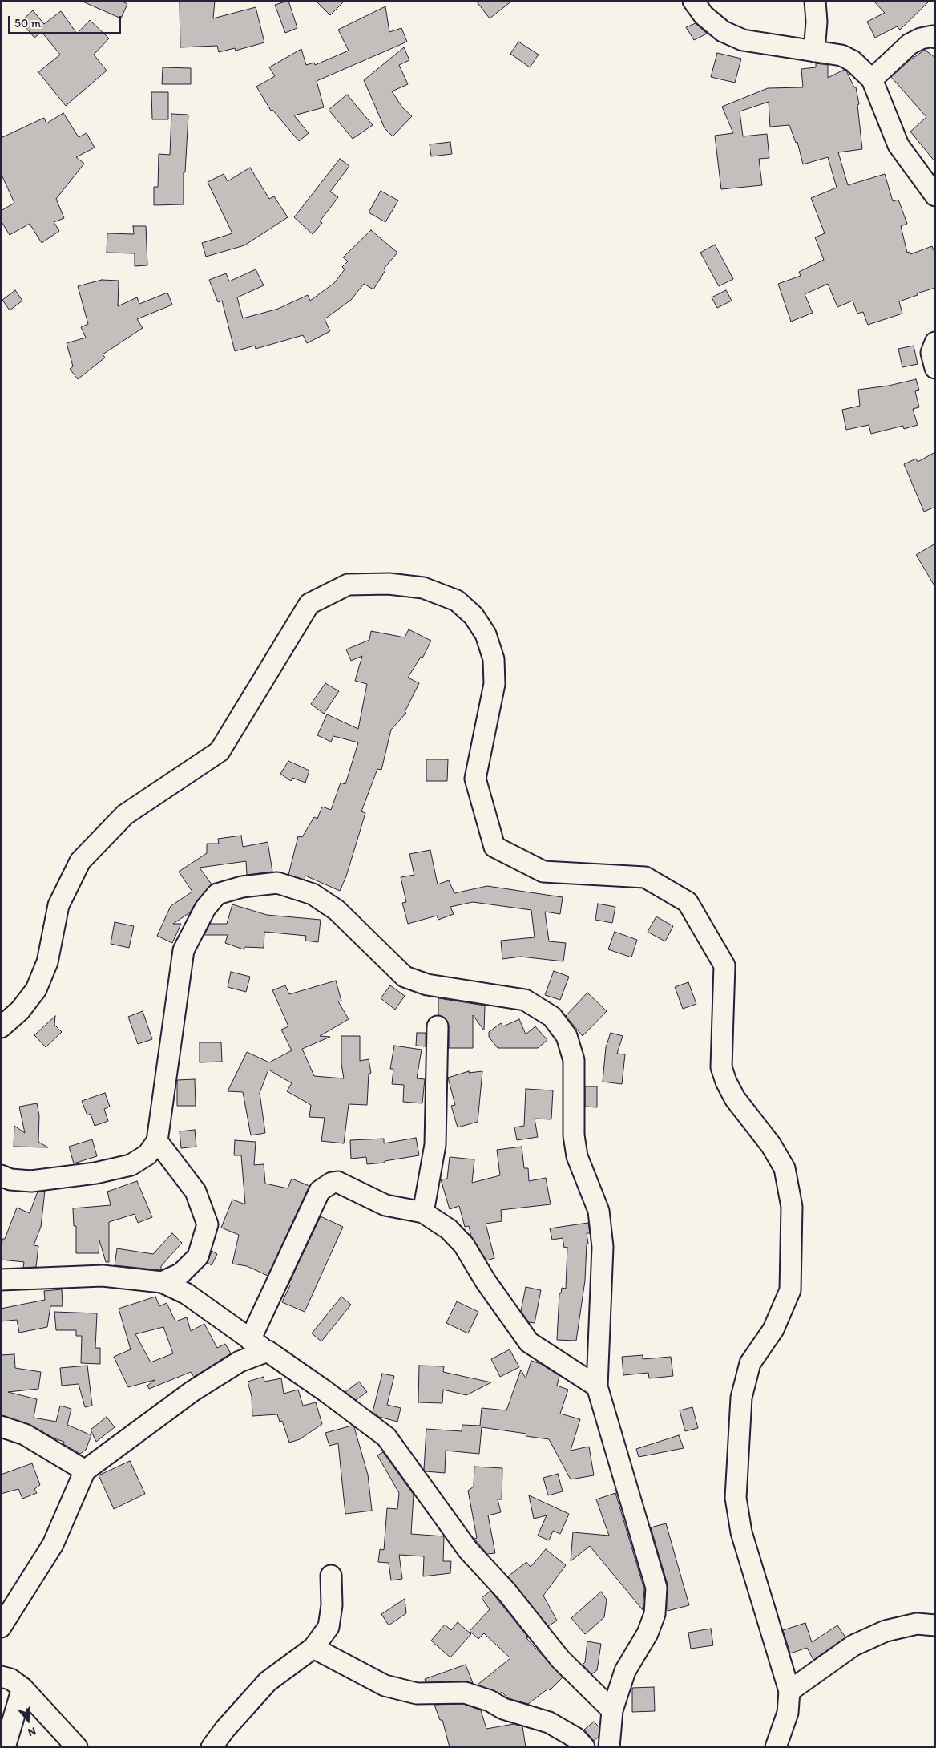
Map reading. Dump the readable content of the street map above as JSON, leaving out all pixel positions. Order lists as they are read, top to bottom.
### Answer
{
  "scale_bar": "50 m",
  "north": "bottom"
}
